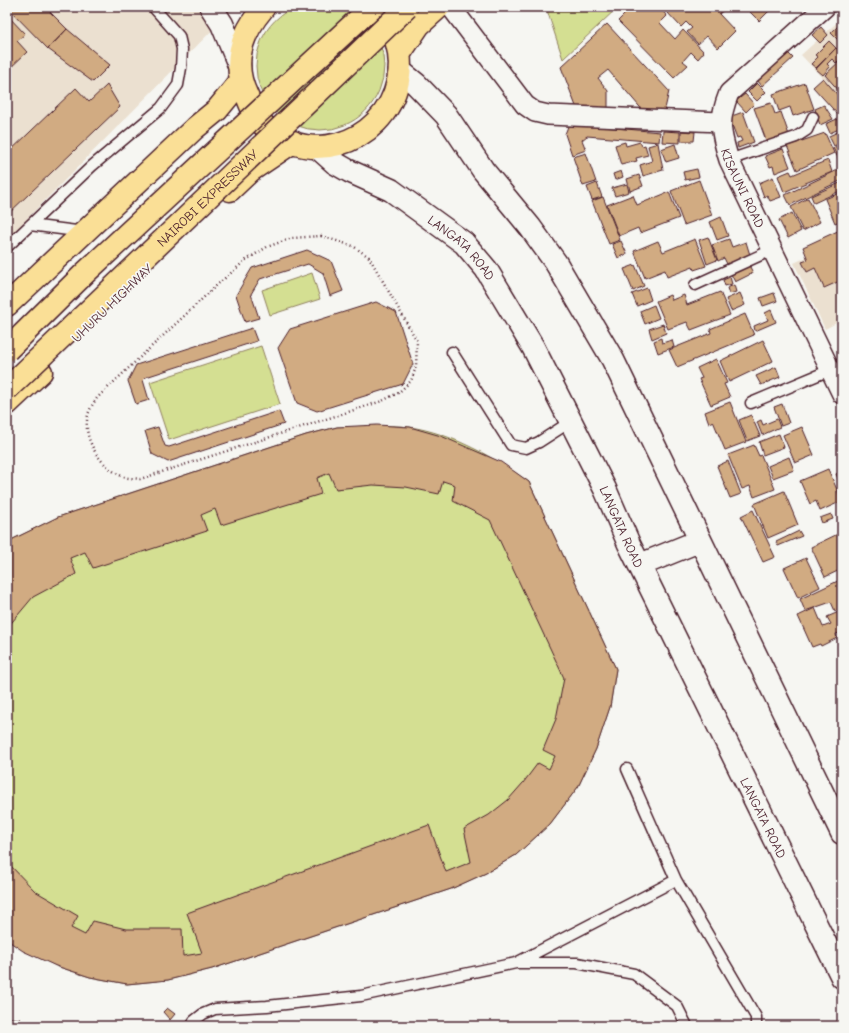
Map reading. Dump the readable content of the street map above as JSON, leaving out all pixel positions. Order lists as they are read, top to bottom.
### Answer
{
  "streets": {
    "highway": ["NAIROBI EXPRESSWAY", "UHURU HIGHWAY"],
    "main road": ["LANGATA ROAD"],
    "street": ["KISAUNI ROAD"]
  }
}
